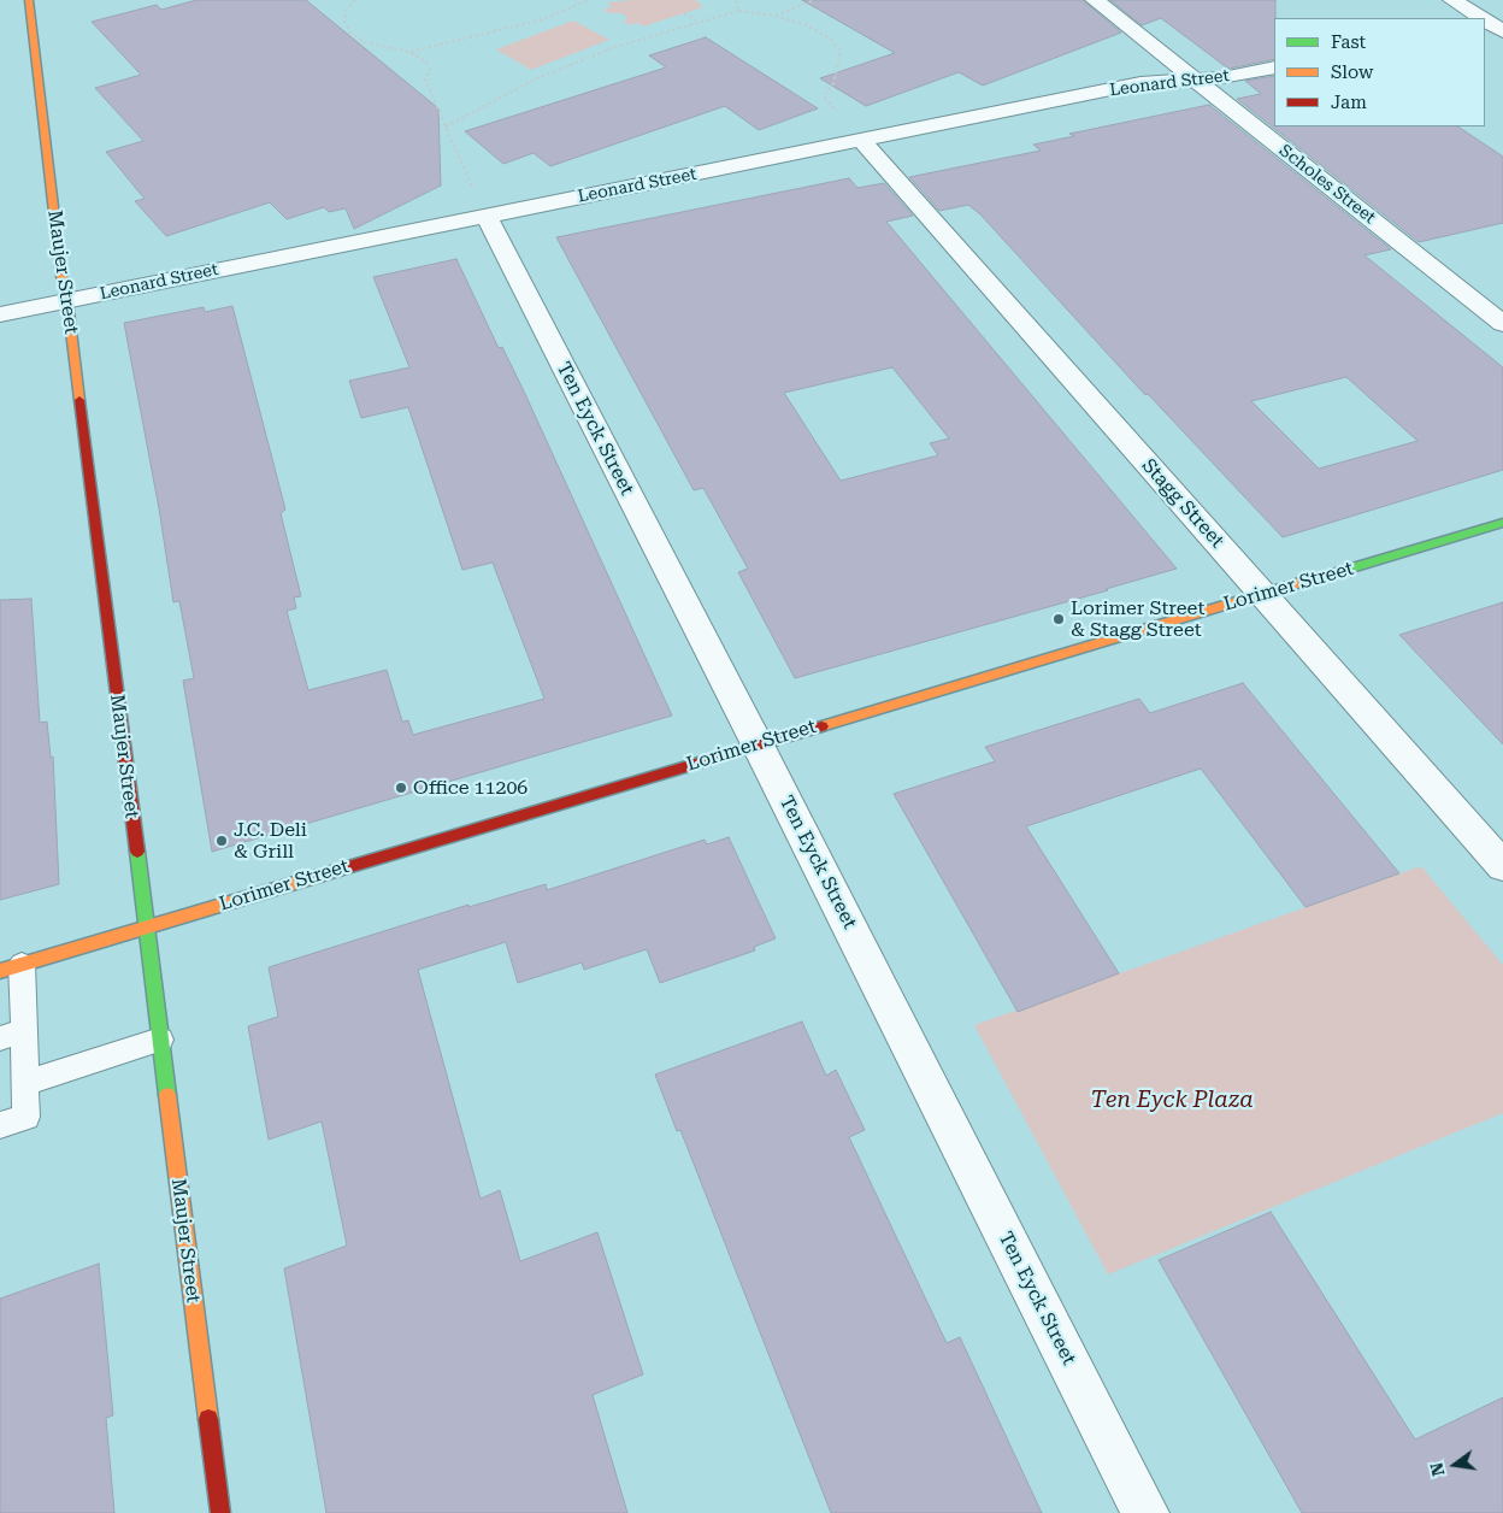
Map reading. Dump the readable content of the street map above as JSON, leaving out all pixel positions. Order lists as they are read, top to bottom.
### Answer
{
  "streets": {
    "street": [
      "Leonard Street",
      "Scholes Street",
      "Maujer Street",
      "Ten Eyck Street",
      "Stagg Street",
      "Lorimer Street"
    ]
  },
  "crossings": [
    ["Leonard Street", "Scholes Street"],
    ["Leonard Street", "Maujer Street"],
    ["Leonard Street", "Ten Eyck Street"],
    ["Leonard Street", "Stagg Street"],
    ["Maujer Street", "Lorimer Street"],
    ["Ten Eyck Street", "Lorimer Street"],
    ["Stagg Street", "Lorimer Street"]
  ],
  "parks": ["Ten Eyck Plaza"],
  "places": ["Lorimer Street & Stagg Street", "Office 11206", "J.C. Deli & Grill"],
  "legend": ["Fast", "Slow", "Jam"],
  "north": "left"
}
